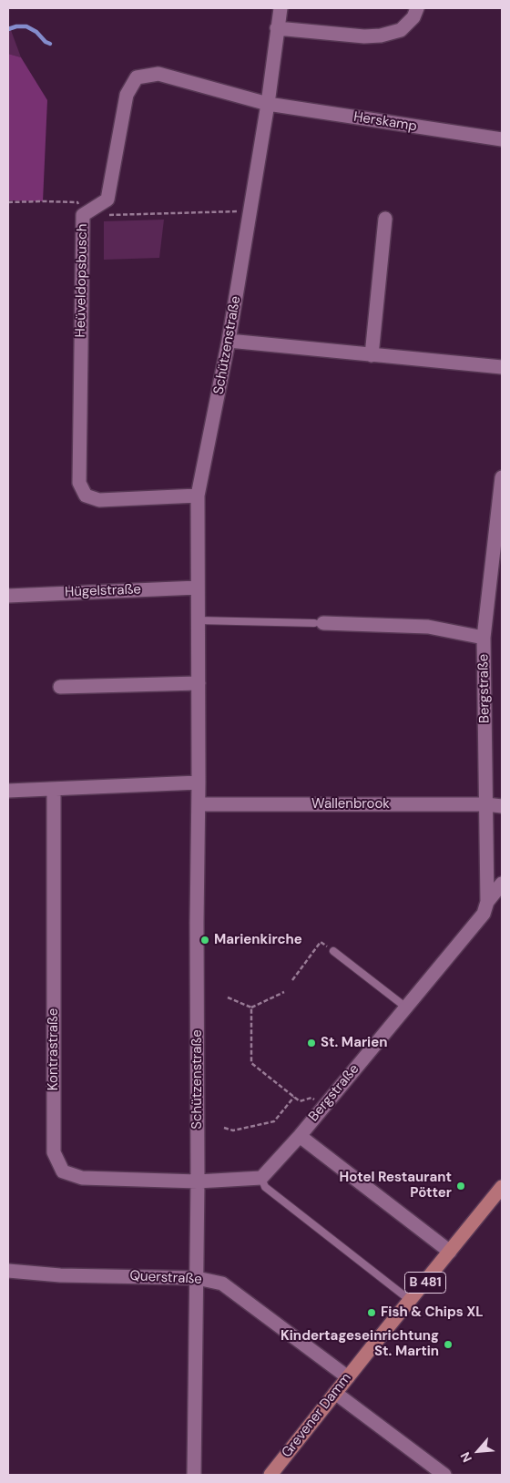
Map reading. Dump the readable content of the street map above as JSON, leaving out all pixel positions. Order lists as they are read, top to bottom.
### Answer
{
  "streets": {
    "main road": ["B 481", "Grevener Damm"],
    "street": [
      "Herskamp",
      "Heüveldopsbusch",
      "Schützenstraße",
      "Hügelstraße",
      "Bergstraße",
      "Wallenbrook",
      "Kontrastraße",
      "Querstraße"
    ]
  },
  "crossings": [
    ["Herskamp", "Heüveldopsbusch"],
    ["Herskamp", "Schützenstraße"],
    ["Heüveldopsbusch", "Schützenstraße"],
    ["Schützenstraße", "Hügelstraße"],
    ["Schützenstraße", "Wallenbrook"],
    ["Schützenstraße", "Kontrastraße"],
    ["Schützenstraße", "Querstraße"],
    ["Bergstraße", "Wallenbrook"],
    ["Bergstraße", "Grevener Damm"],
    ["Querstraße", "Grevener Damm"]
  ],
  "places": [
    "Marienkirche",
    "St. Marien",
    "Hotel Restaurant Pötter",
    "Fish & Chips XL",
    "Kindertageseinrichtung St. Martin"
  ],
  "north": "bottom left"
}
